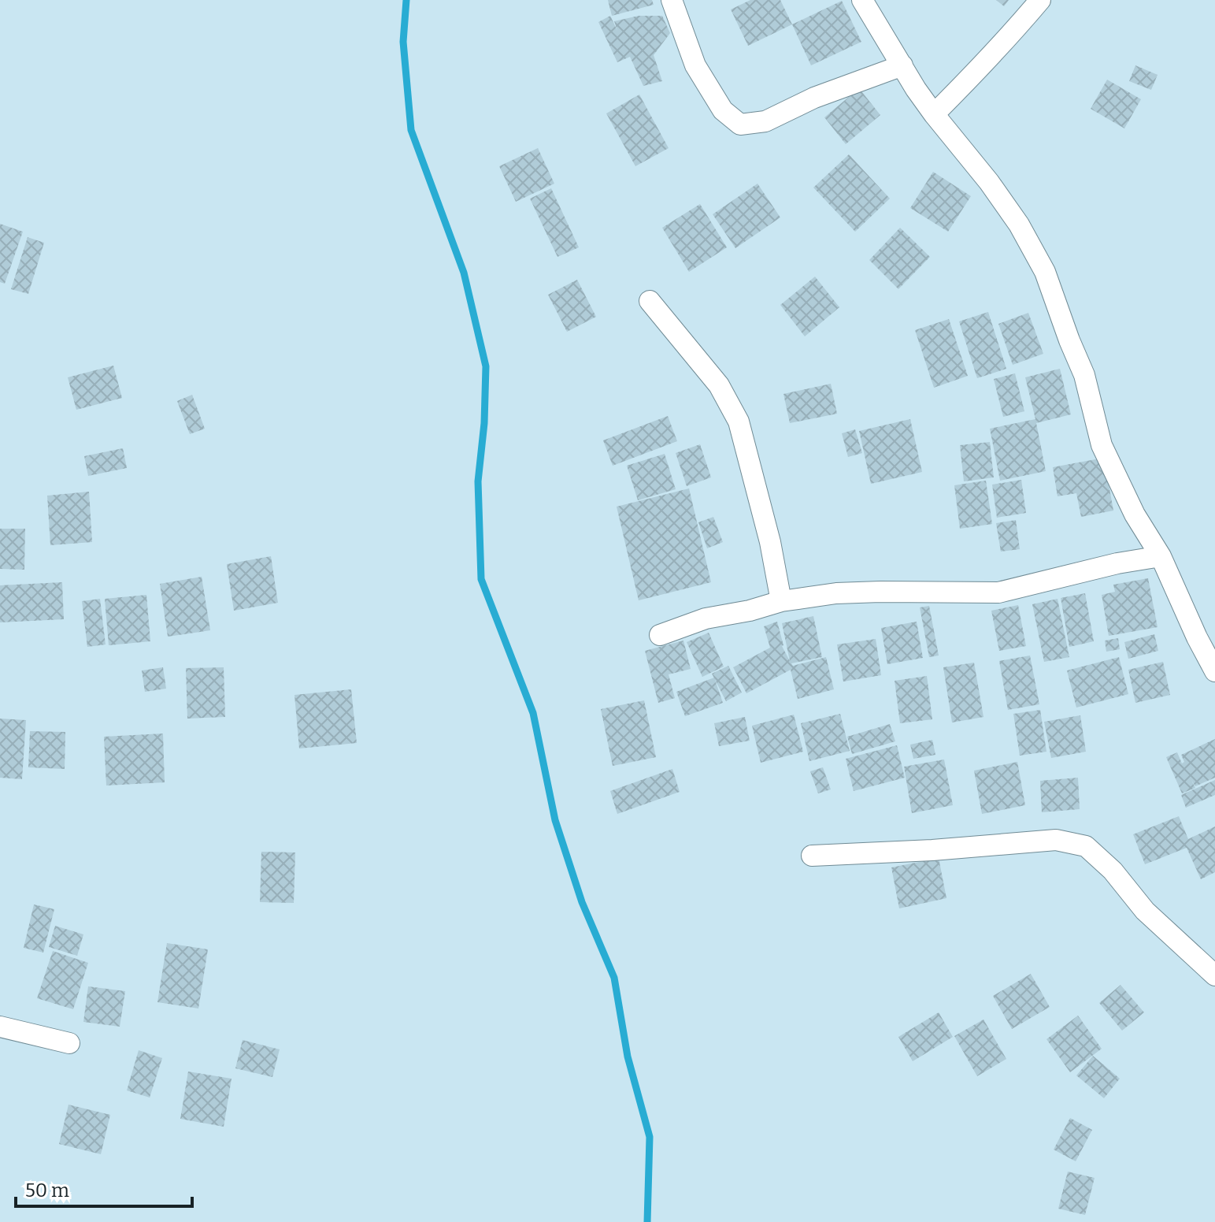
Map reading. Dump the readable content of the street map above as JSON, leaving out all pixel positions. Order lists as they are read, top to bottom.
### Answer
{
  "scale_bar": "50 m"
}
